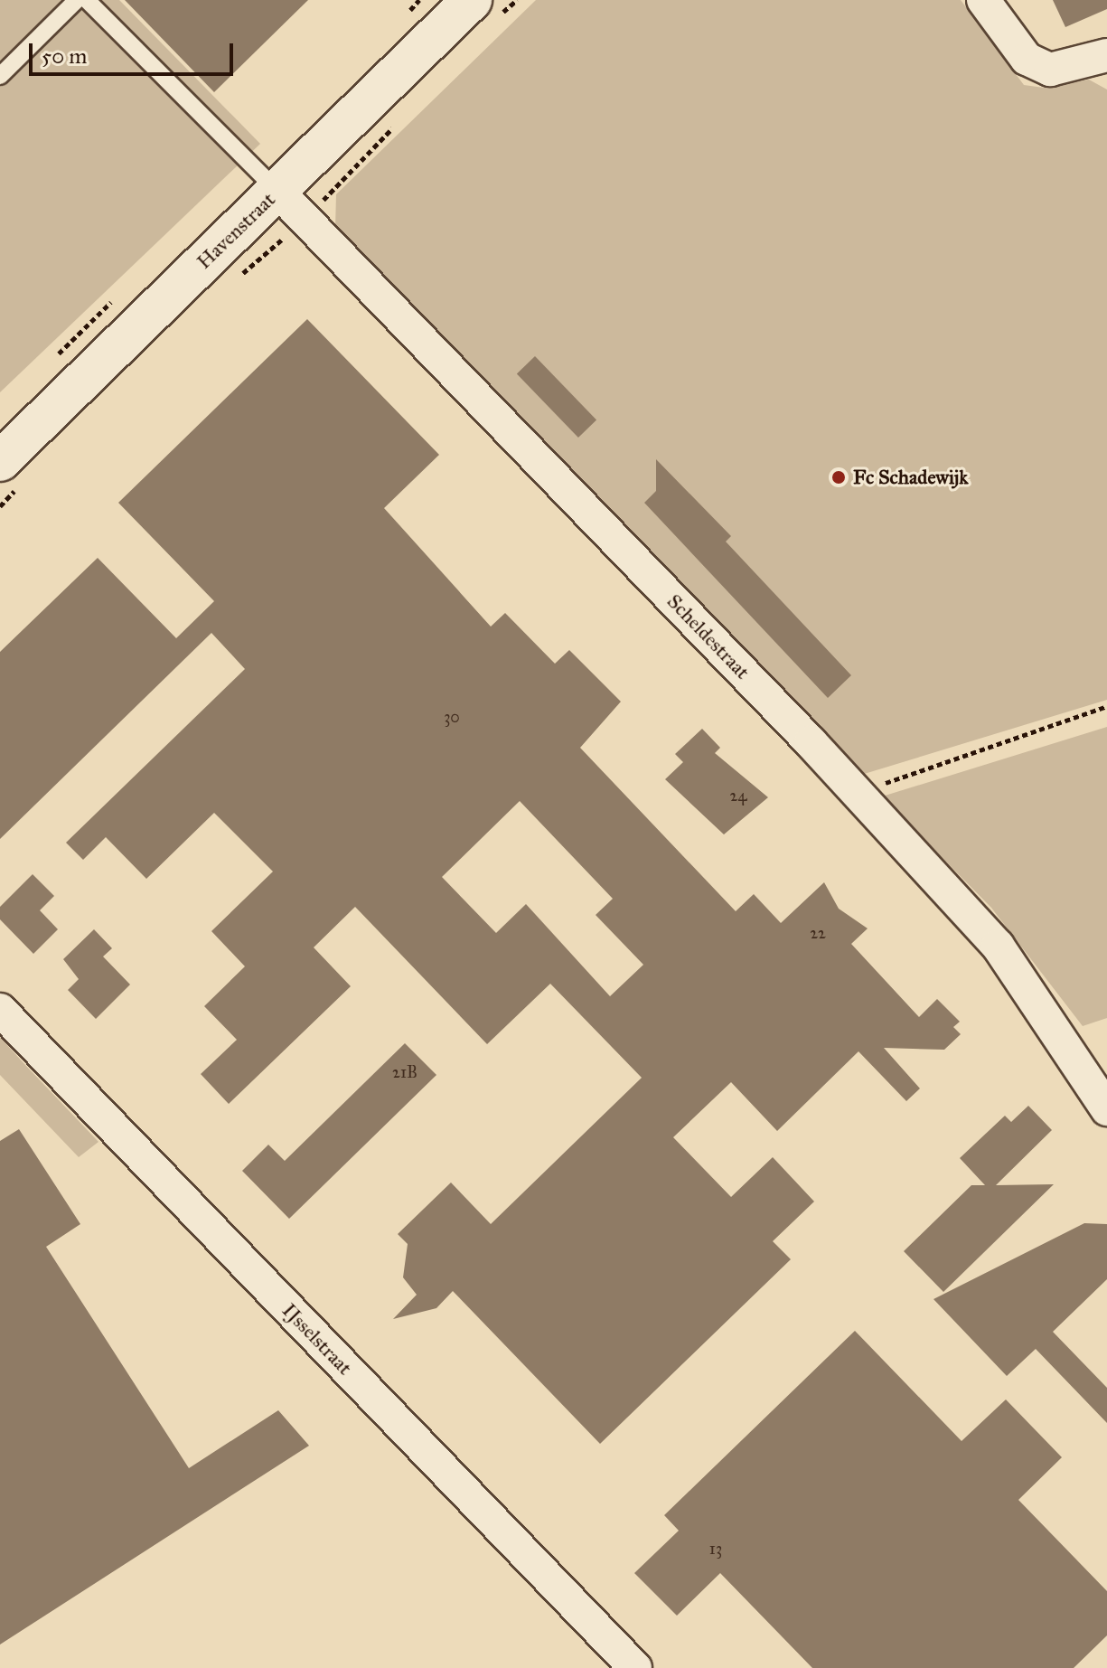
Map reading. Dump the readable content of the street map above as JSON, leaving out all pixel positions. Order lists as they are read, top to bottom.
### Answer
{
  "streets": {
    "street": ["Havenstraat", "Scheldestraat", "IJsselstraat"]
  },
  "crossings": [
    ["Havenstraat", "Scheldestraat"]
  ],
  "places": ["Fc Schadewijk"],
  "house_numbers": [
    "30",
    "24",
    "22",
    "21B",
    "13"
  ],
  "scale_bar": "50 m"
}
